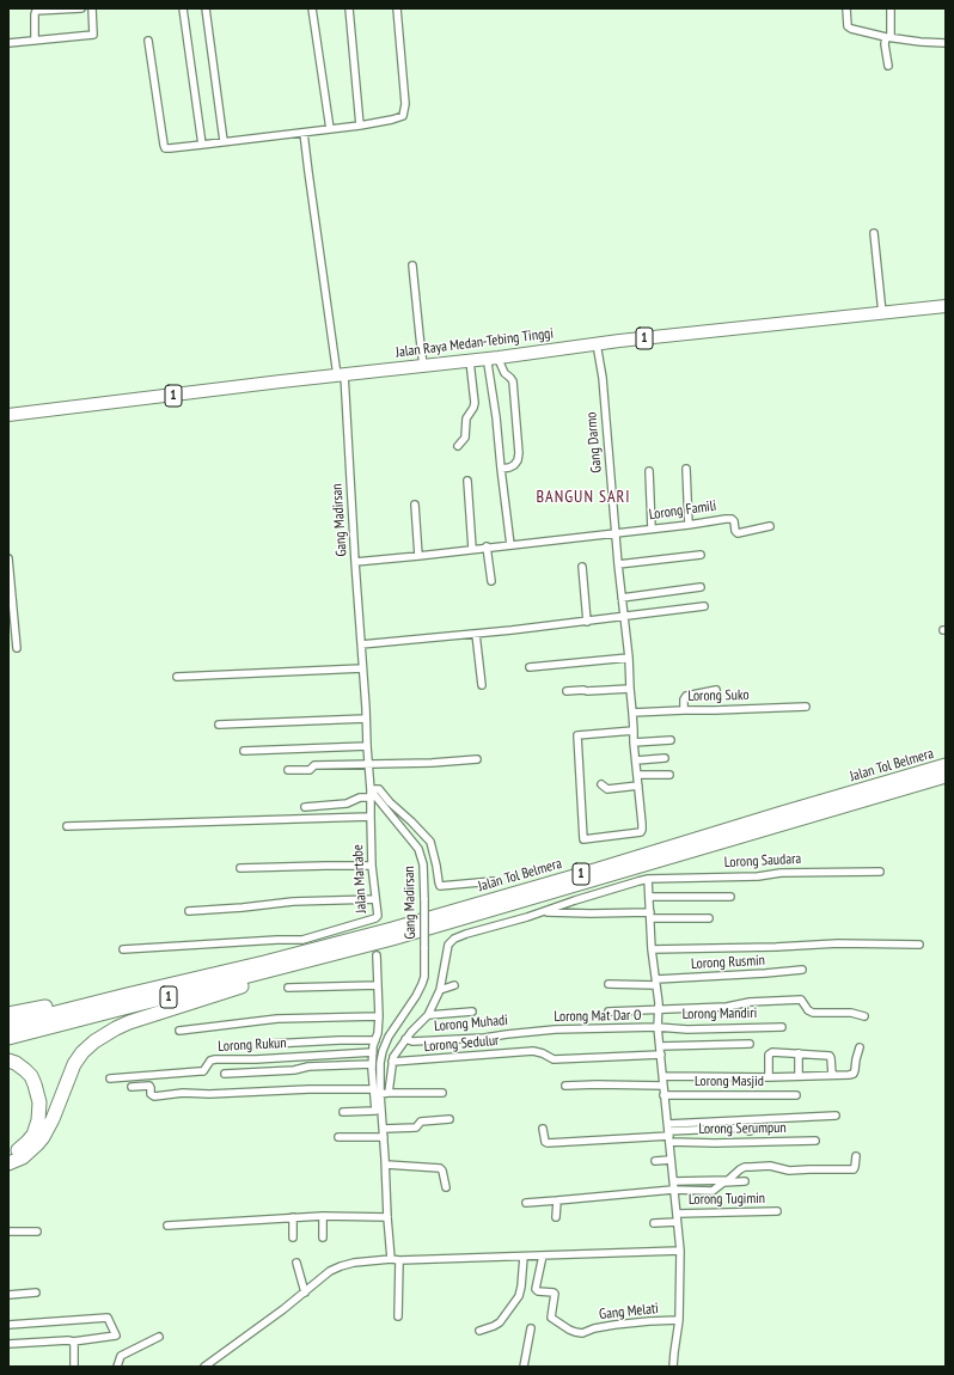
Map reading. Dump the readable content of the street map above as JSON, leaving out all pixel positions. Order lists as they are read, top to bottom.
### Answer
{
  "streets": {
    "highway": ["1", "Jalan Raya Medan-Tebing Tinggi", "Jalan Tol Belmera"],
    "street": [
      "Gang Darmo",
      "Lorong Famili",
      "Gang Madirsan",
      "Lorong Suko",
      "Lorong Saudara",
      "Jalan Martabe",
      "Lorong Rusmin",
      "Lorong Mandiri",
      "Lorong Mat Dar O",
      "Lorong Muhadi",
      "Lorong Sedulur",
      "Lorong Rukun",
      "Lorong Masjid",
      "Lorong Serumpun",
      "Lorong Tugimin",
      "Gang Melati"
    ]
  },
  "crossings": [
    ["1", "Jalan Tol Belmera"],
    ["Jalan Raya Medan-Tebing Tinggi", "Gang Darmo"],
    ["Jalan Raya Medan-Tebing Tinggi", "Gang Madirsan"],
    ["Gang Darmo", "Lorong Famili"],
    ["Gang Darmo", "Lorong Suko"],
    ["Lorong Famili", "Gang Madirsan"],
    ["Gang Madirsan", "Jalan Martabe"],
    ["Lorong Mandiri", "Lorong Mat Dar O"],
    ["Lorong Mat Dar O", "Lorong Muhadi"]
  ],
  "districts": ["BANGUN SARI"]
}
